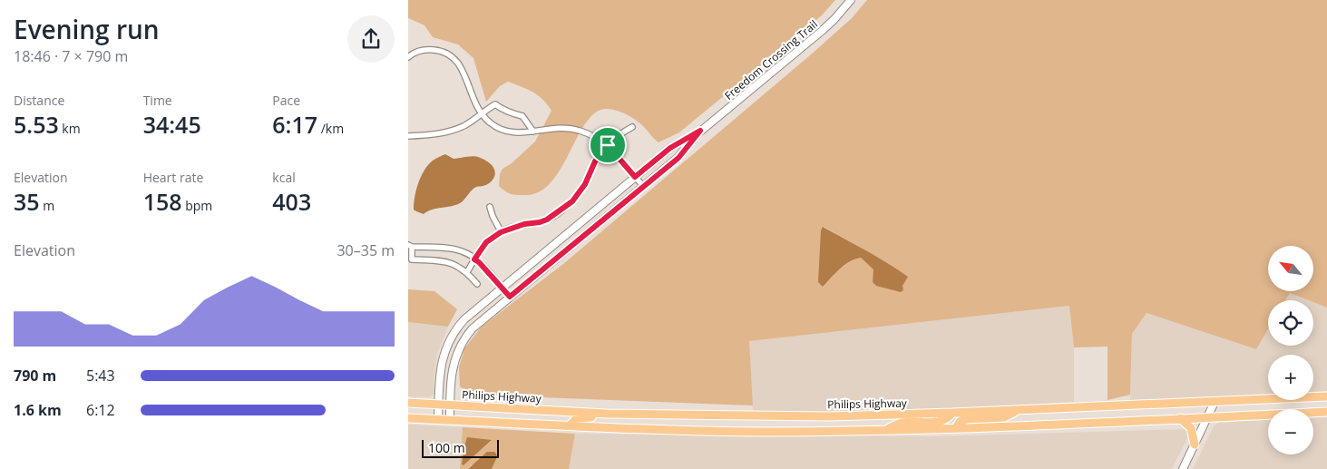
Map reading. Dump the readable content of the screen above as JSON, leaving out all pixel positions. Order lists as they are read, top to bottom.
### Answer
{
  "streets": {
    "main road": ["Philips Highway"],
    "street": ["Freedom Crossing Trail"]
  },
  "crossings": [
    ["Freedom Crossing Trail", "Philips Highway"]
  ],
  "scale_bar": "100 m",
  "north": "top left",
  "page": {
    "heading": ["Evening run", "18:46 · 7 × 790 m"],
    "stats": [
      ["Distance", "5.53 km"],
      ["Time", "34:45"],
      ["Pace", "6:17 /km"],
      ["Elevation", "35 m"],
      ["Heart rate", "158 bpm"],
      ["kcal", "403"]
    ],
    "chart": ["Elevation", "30–35 m"],
    "map_buttons": ["+", "−"],
    "list": [
      {
        "name": "790 m",
        "note": "5:43"
      },
      {
        "name": "1.6 km",
        "note": "6:12"
      }
    ],
    "scale": "100 m"
  }
}
